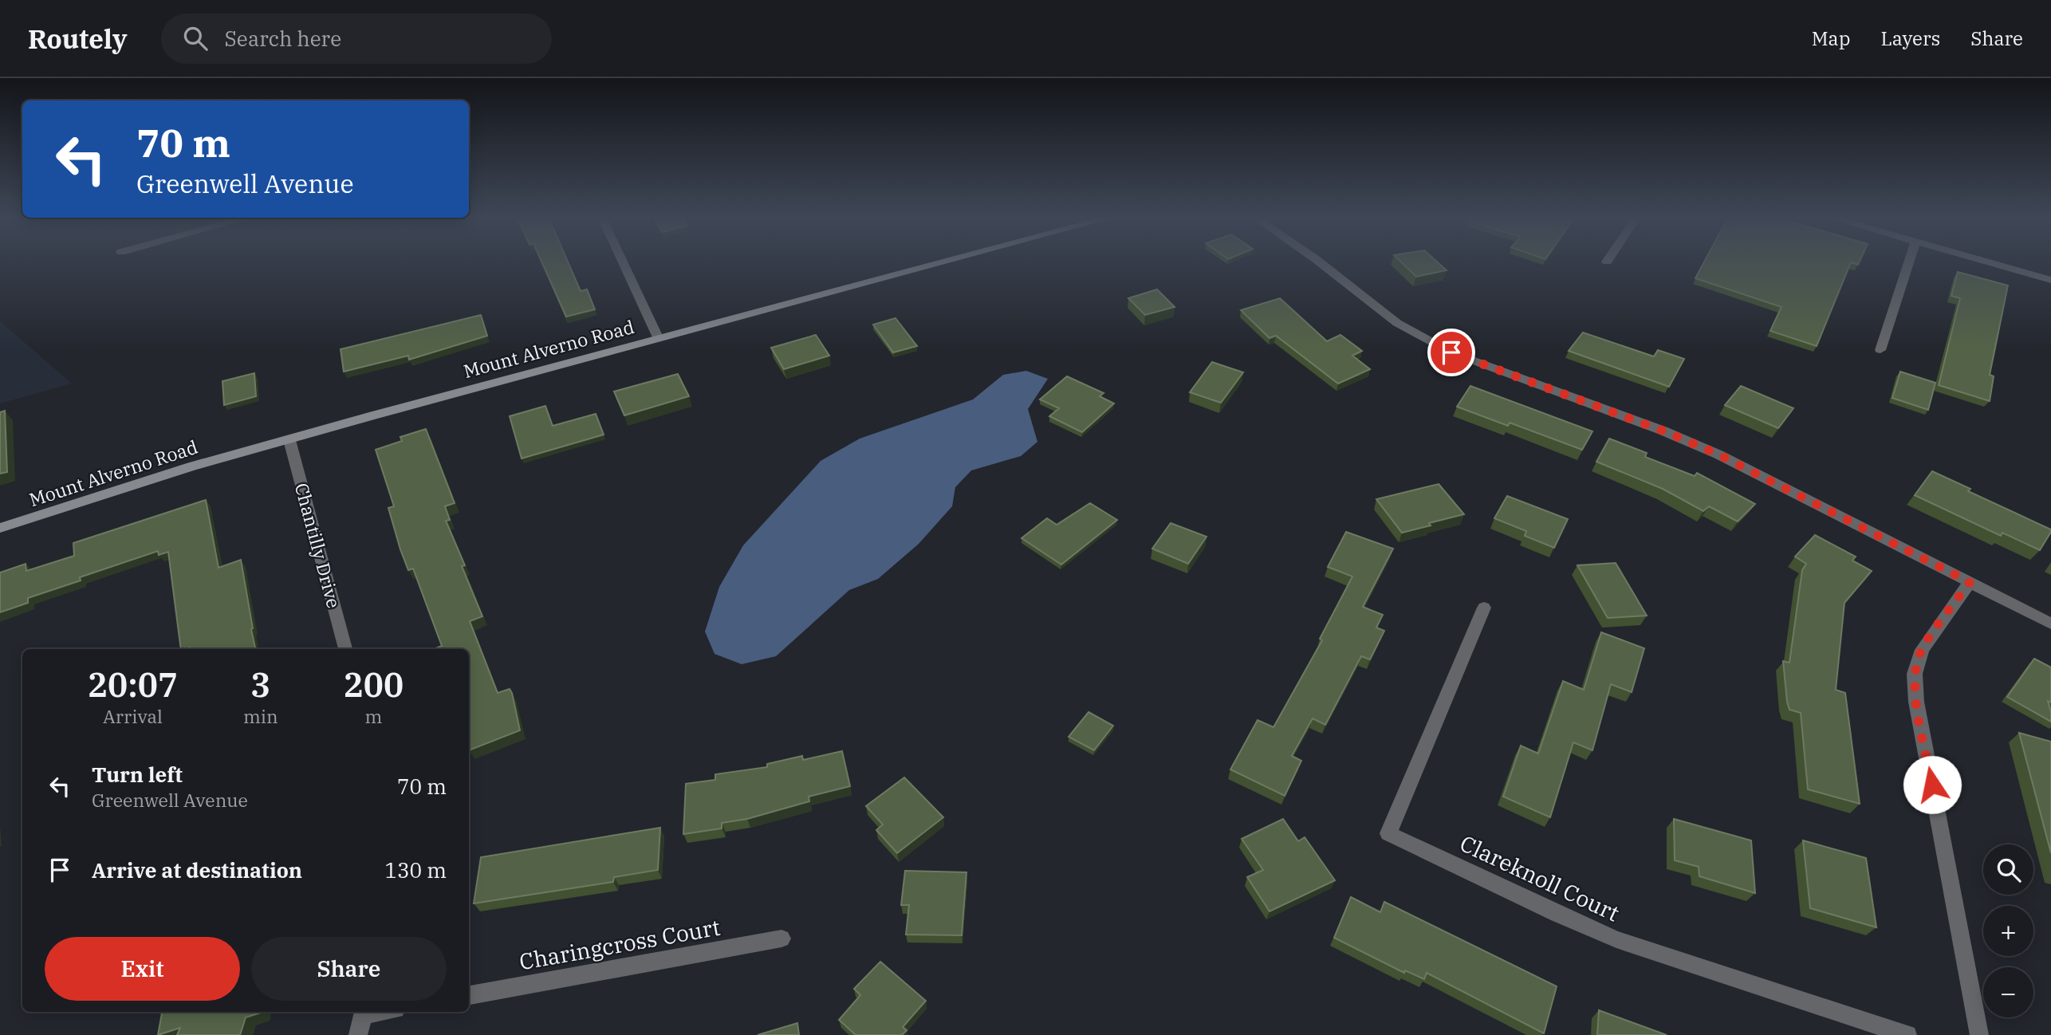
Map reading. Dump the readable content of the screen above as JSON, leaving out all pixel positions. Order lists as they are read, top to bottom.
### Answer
{
  "streets": {
    "street": [
      "Mount Alverno Road",
      "Chantilly Drive",
      "Clareknoll Court",
      "Charingcross Court"
    ]
  },
  "crossings": [
    ["Mount Alverno Road", "Chantilly Drive"]
  ],
  "page": {
    "header": "Routely",
    "search": "Search here",
    "nav": ["Map", "Layers", "Share"],
    "turn": ["70 m", "Greenwell Avenue"],
    "eta": [
      "20:07",
      "Arrival",
      "3",
      "min",
      "200",
      "m"
    ],
    "list": [
      {
        "name": "Turn left",
        "note": "Greenwell Avenue",
        "value": "70 m"
      },
      {
        "name": "Arrive at destination",
        "value": "130 m"
      }
    ],
    "map_buttons": ["+", "−"],
    "buttons": ["Exit", "Share"]
  }
}
